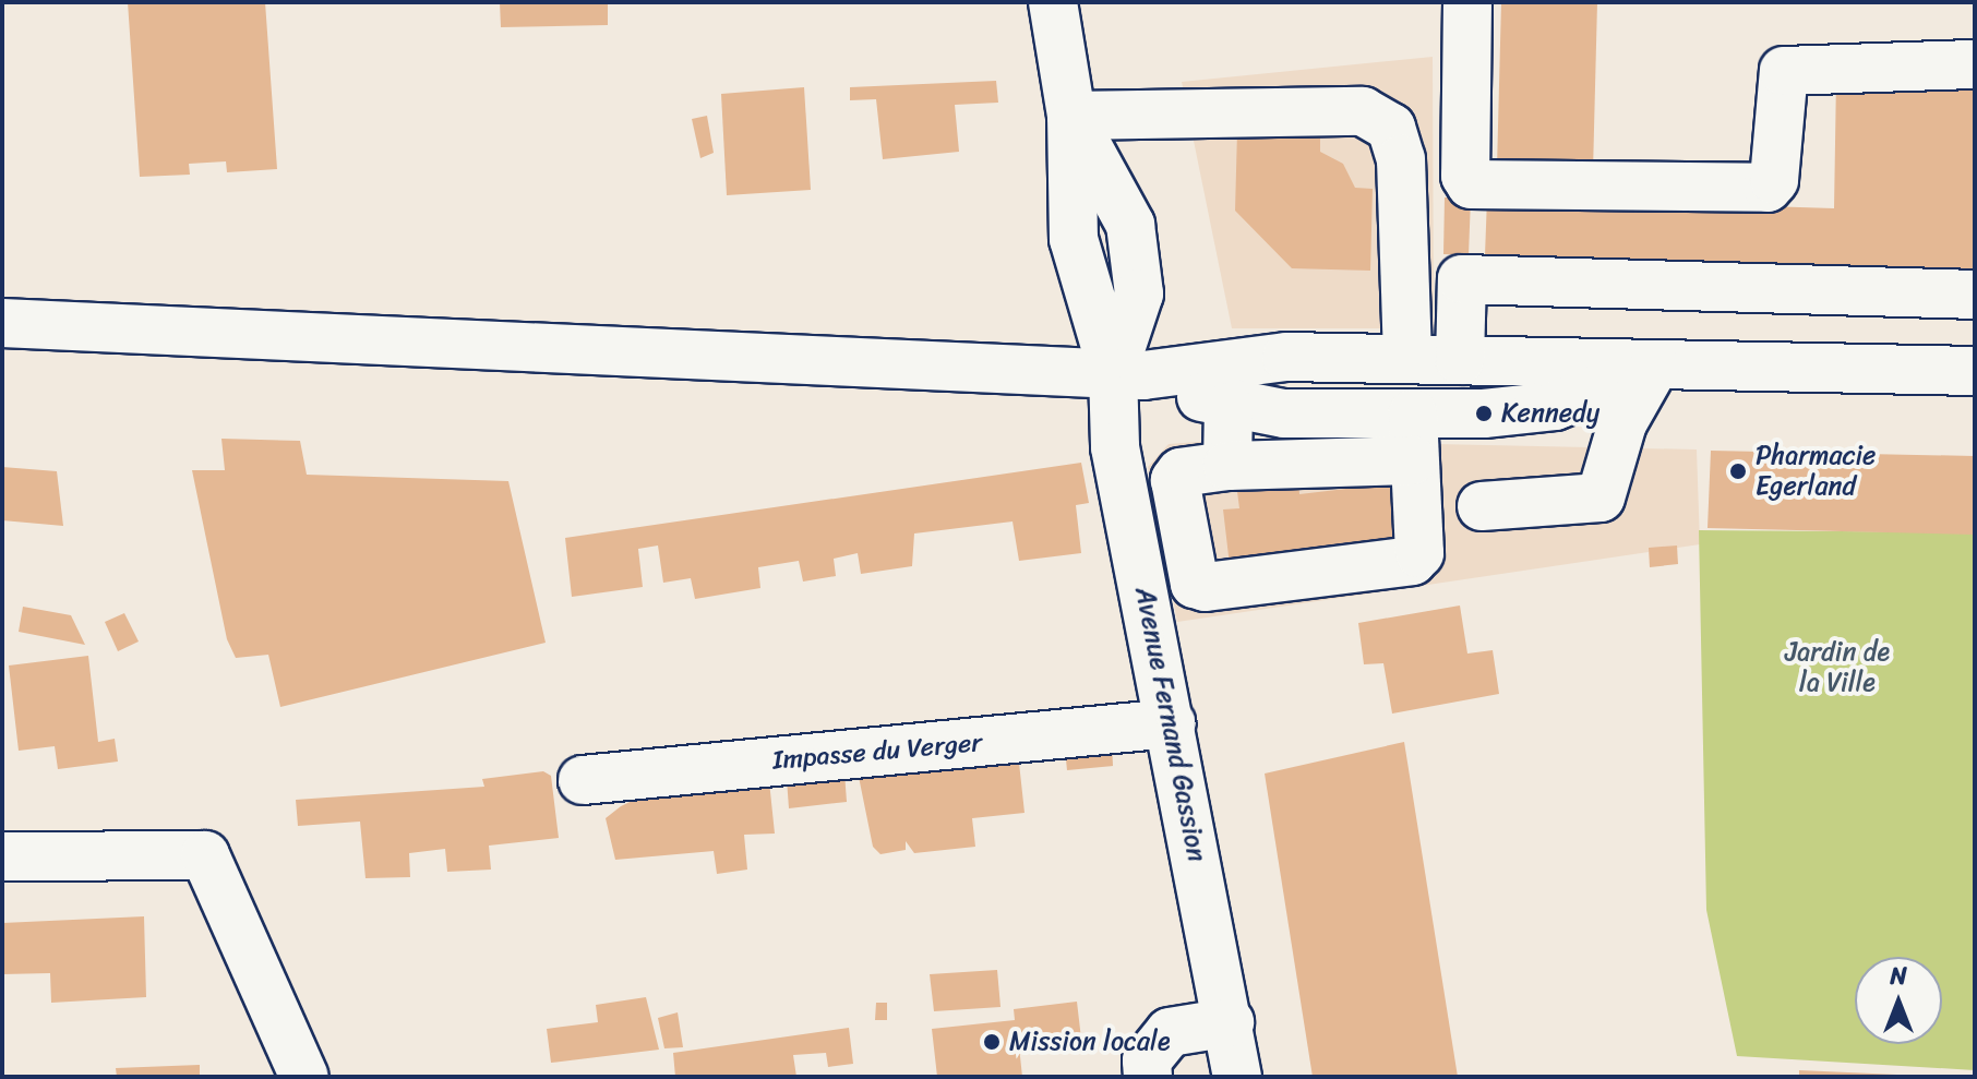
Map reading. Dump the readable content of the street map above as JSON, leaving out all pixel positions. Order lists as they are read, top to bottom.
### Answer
{
  "streets": {
    "street": ["Avenue Fernand Gassion", "Impasse du Verger"]
  },
  "crossings": [
    ["Avenue Fernand Gassion", "Impasse du Verger"]
  ],
  "parks": ["Jardin de la Ville"],
  "places": ["Kennedy", "Pharmacie Egerland", "Mission locale"],
  "north": "top"
}
